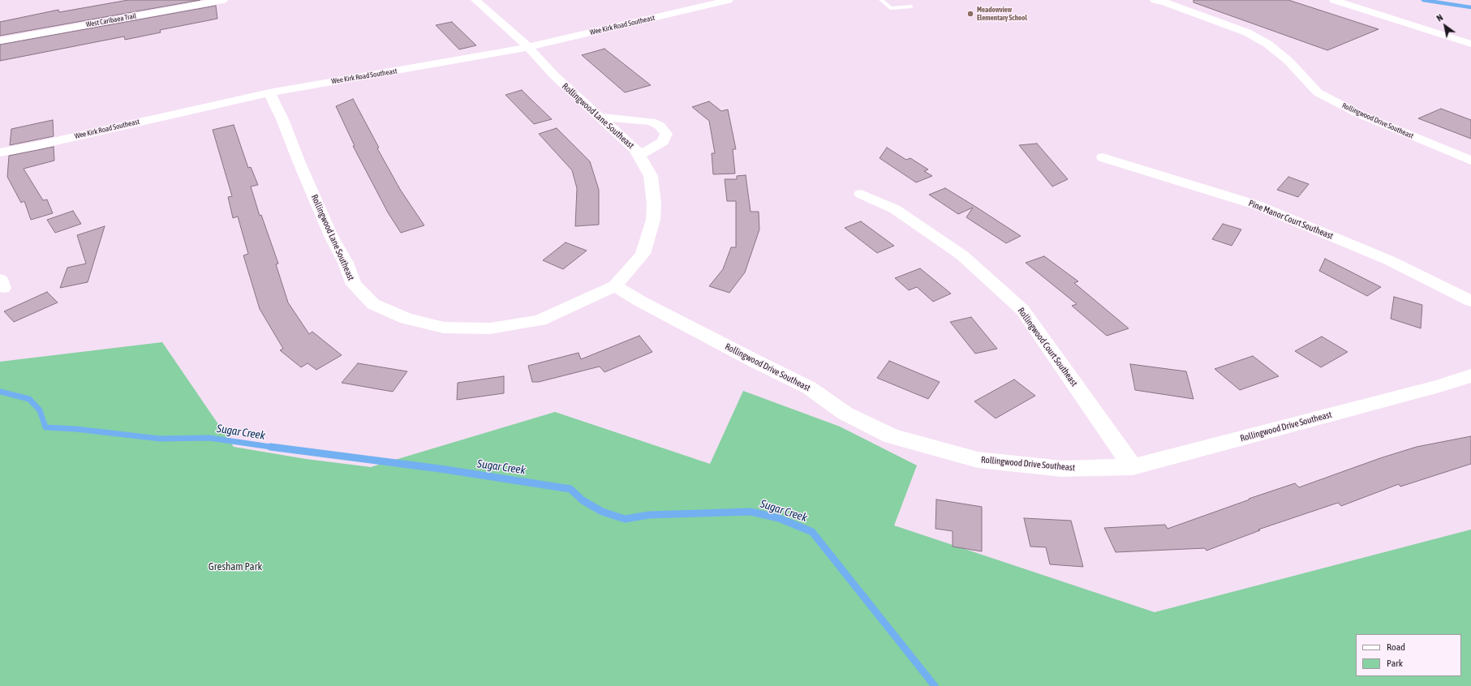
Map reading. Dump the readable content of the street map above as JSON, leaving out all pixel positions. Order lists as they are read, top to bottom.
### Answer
{
  "streets": {
    "street": [
      "West Caribaea Trail",
      "Wee Kirk Road Southeast",
      "Rollingwood Lane Southeast",
      "Rollingwood Drive Southeast",
      "Pine Manor Court Southeast",
      "Rollingwood Court Southeast"
    ]
  },
  "crossings": [
    ["Wee Kirk Road Southeast", "Rollingwood Lane Southeast"],
    ["Rollingwood Lane Southeast", "Rollingwood Drive Southeast"],
    ["Rollingwood Drive Southeast", "Rollingwood Court Southeast"]
  ],
  "water": ["Sugar Creek"],
  "parks": ["Gresham Park"],
  "places": ["Meadowview Elementary School"],
  "legend": ["Road", "Park"],
  "north": "top left"
}
